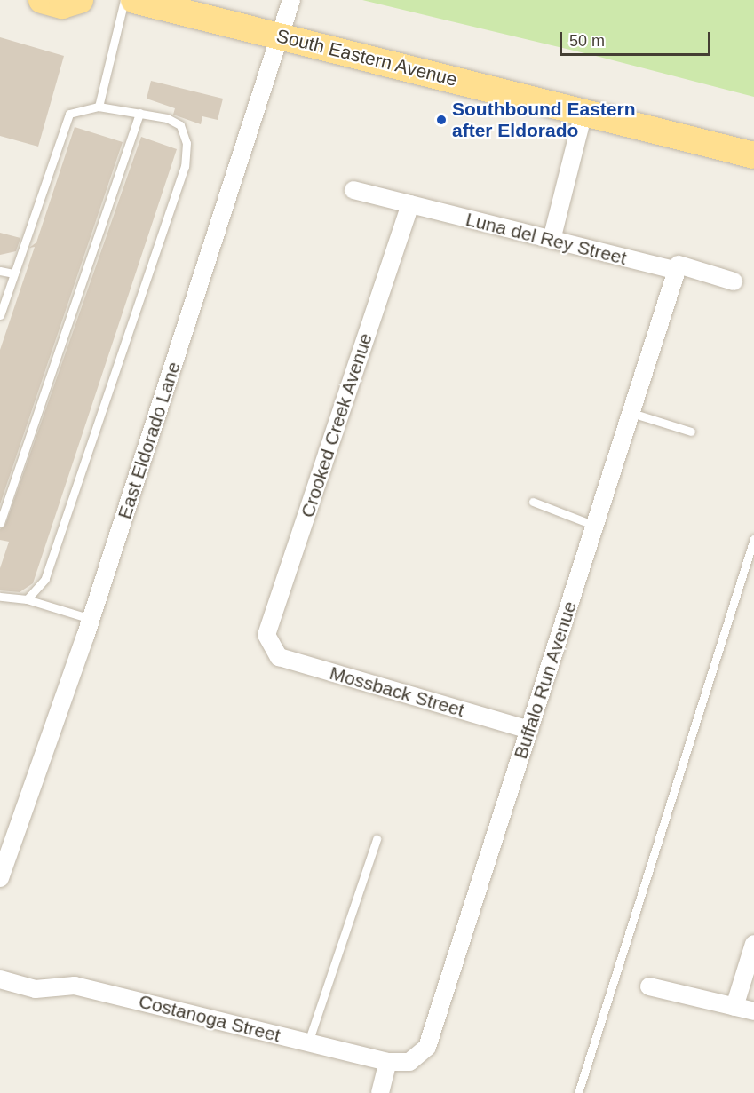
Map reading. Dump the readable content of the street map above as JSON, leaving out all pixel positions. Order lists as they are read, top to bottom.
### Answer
{
  "streets": {
    "main road": ["South Eastern Avenue"],
    "street": [
      "Luna del Rey Street",
      "Crooked Creek Avenue",
      "East Eldorado Lane",
      "Buffalo Run Avenue",
      "Mossback Street",
      "Costanoga Street"
    ]
  },
  "crossings": [
    ["South Eastern Avenue", "East Eldorado Lane"],
    ["Luna del Rey Street", "Crooked Creek Avenue"],
    ["Luna del Rey Street", "Buffalo Run Avenue"],
    ["Crooked Creek Avenue", "Mossback Street"],
    ["Buffalo Run Avenue", "Mossback Street"],
    ["Buffalo Run Avenue", "Costanoga Street"]
  ],
  "places": ["Southbound Eastern after Eldorado"],
  "scale_bar": "50 m"
}
